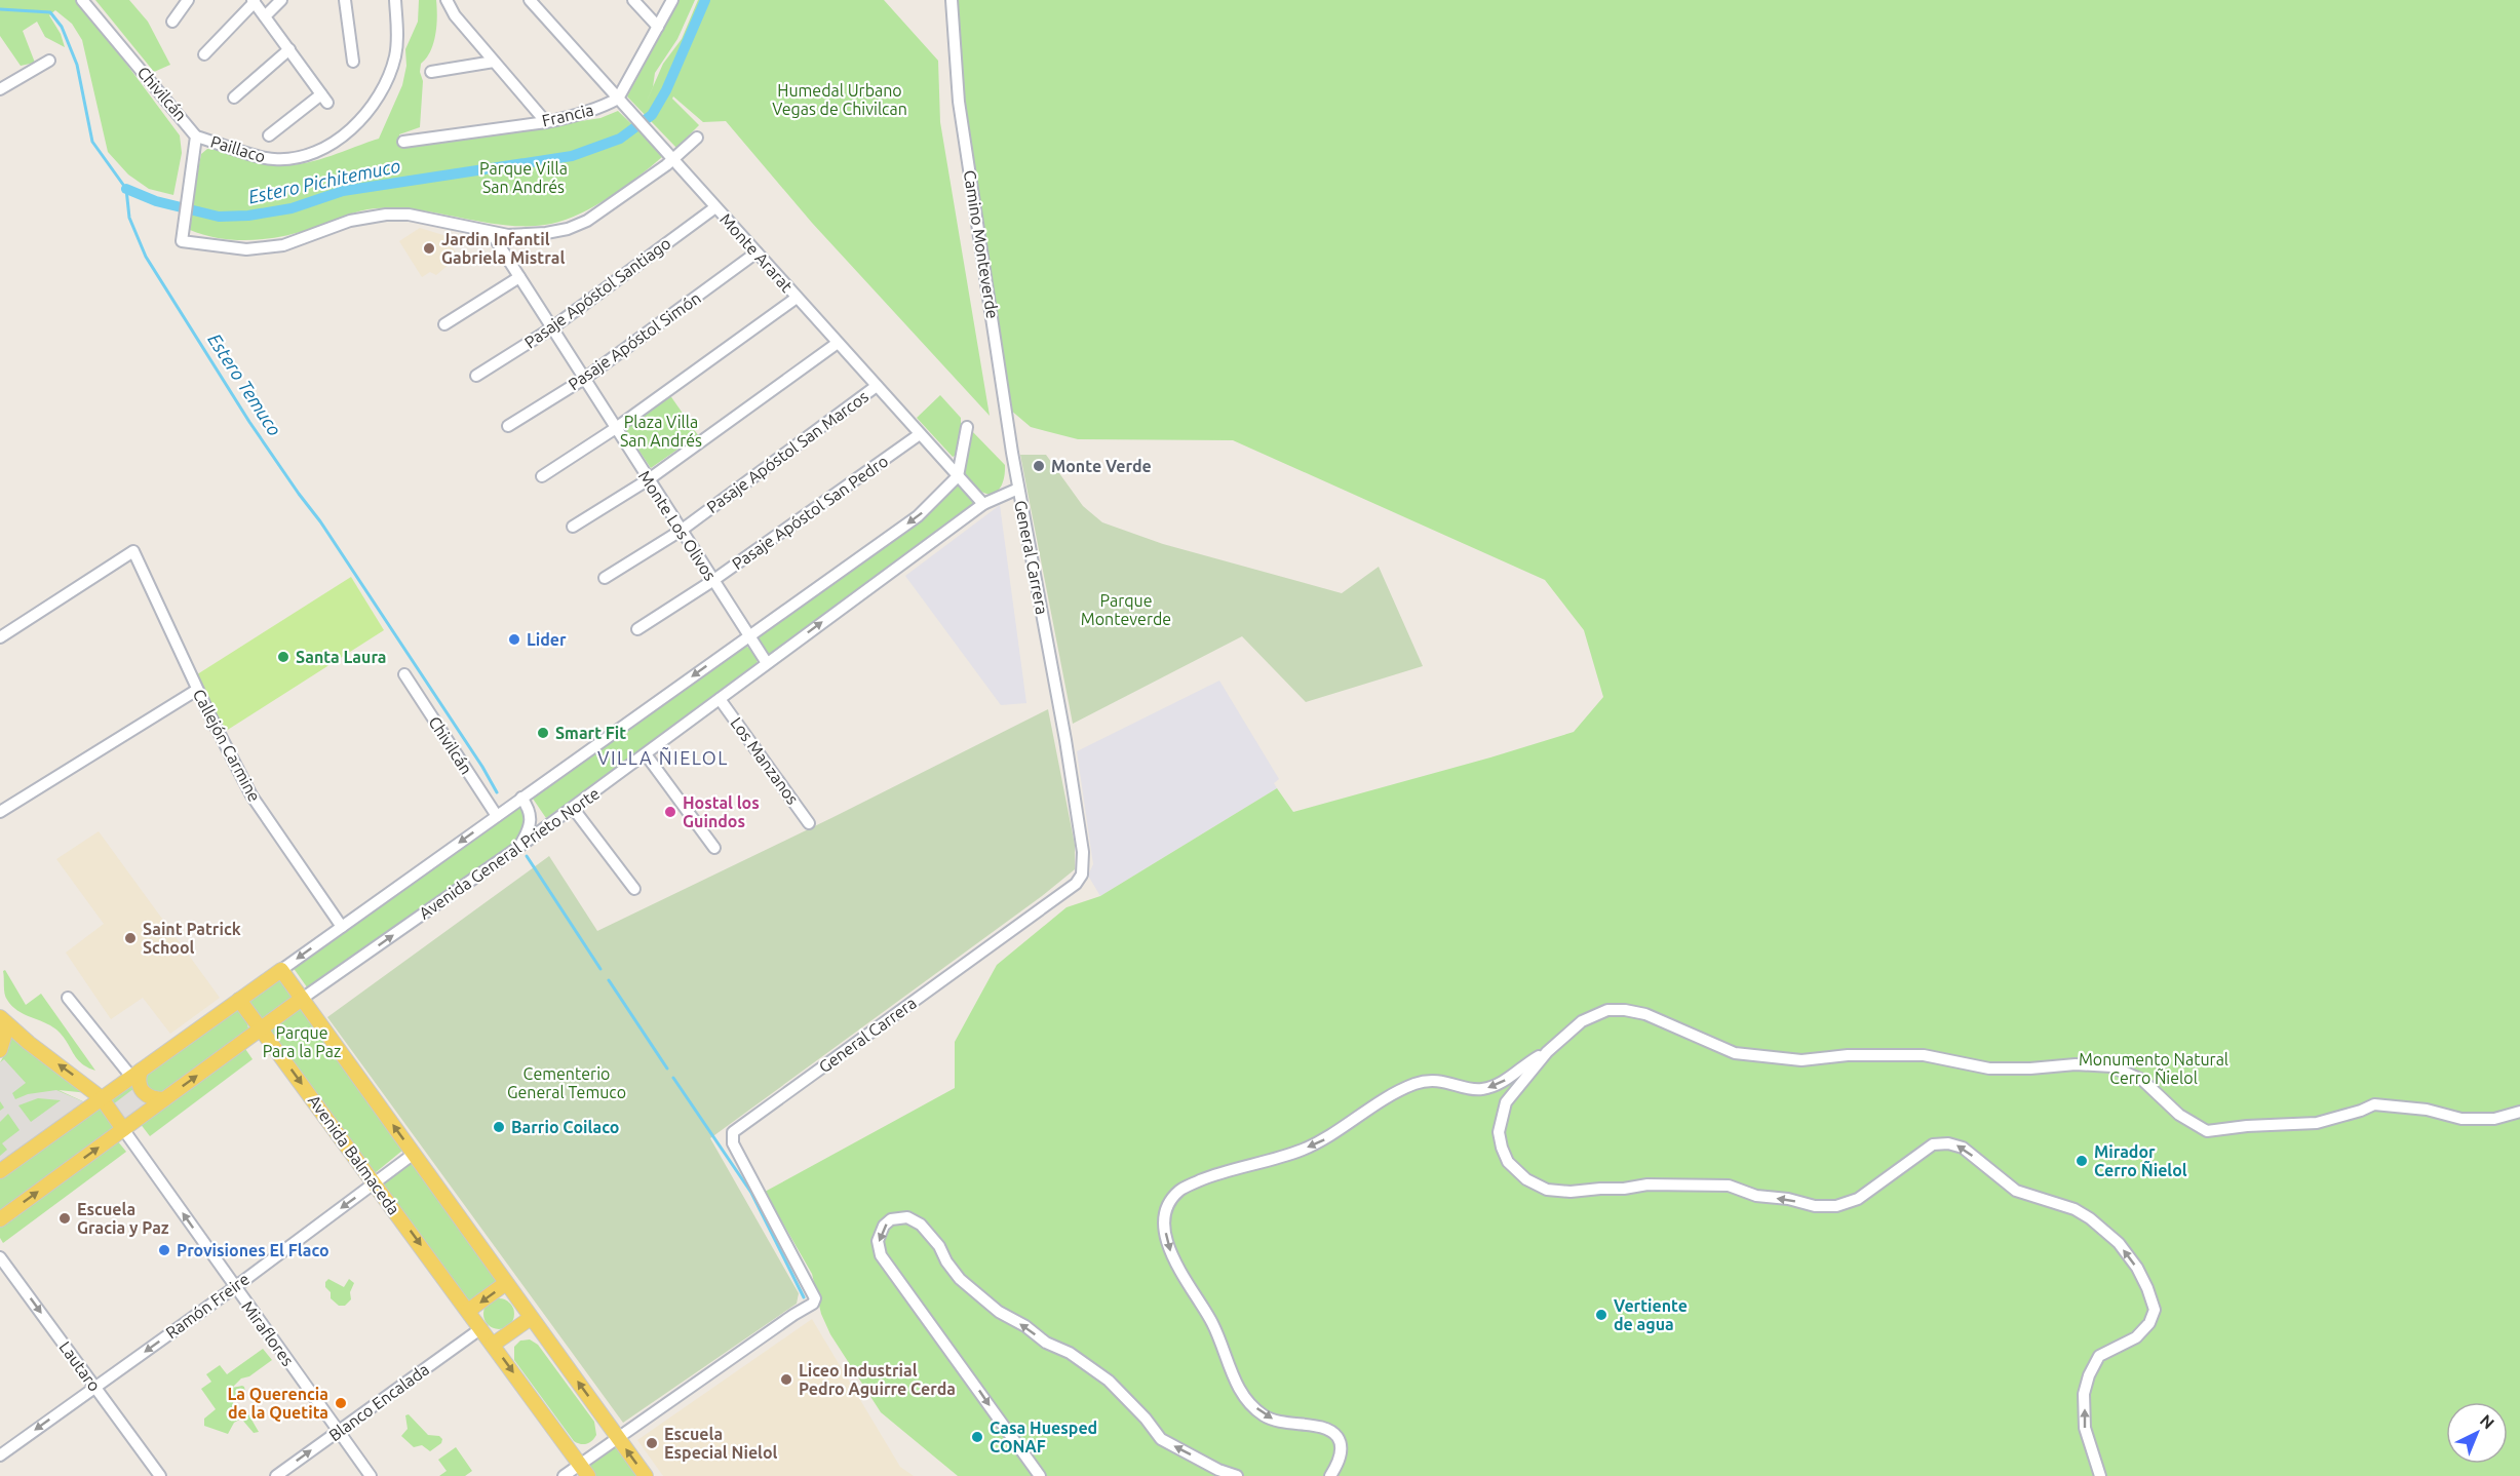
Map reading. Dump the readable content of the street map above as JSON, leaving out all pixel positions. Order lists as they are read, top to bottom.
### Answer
{
  "streets": {
    "main road": ["Avenida General Prieto Norte", "Avenida Balmaceda"],
    "street": [
      "Chivilcán",
      "Francia",
      "Paillaco",
      "Camino Monteverde",
      "Monte Ararat",
      "Pasaje Apóstol Santiago",
      "Pasaje Apóstol Simón",
      "Pasaje Apóstol San Marcos",
      "Pasaje Apóstol San Pedro",
      "Monte Los Olivos",
      "General Carrera",
      "Callejón Carmine",
      "Los Manzanos",
      "Ramón Freire",
      "Miraflores",
      "Lautaro",
      "Blanco Encalada"
    ]
  },
  "crossings": [
    ["Chivilcán", "Paillaco"],
    ["Chivilcán", "Monte Los Olivos"],
    ["Francia", "Monte Ararat"],
    ["Camino Monteverde", "General Carrera"],
    ["Camino Monteverde", "Avenida General Prieto Norte"],
    ["Monte Ararat", "Pasaje Apóstol Santiago"],
    ["Monte Ararat", "Pasaje Apóstol Simón"],
    ["Monte Ararat", "Pasaje Apóstol San Marcos"],
    ["Monte Ararat", "Pasaje Apóstol San Pedro"],
    ["Monte Ararat", "Avenida General Prieto Norte"],
    ["Pasaje Apóstol Santiago", "Monte Los Olivos"],
    ["Pasaje Apóstol Simón", "Monte Los Olivos"],
    ["Pasaje Apóstol San Marcos", "Monte Los Olivos"],
    ["Pasaje Apóstol San Pedro", "Monte Los Olivos"],
    ["Monte Los Olivos", "Avenida General Prieto Norte"],
    ["General Carrera", "Avenida General Prieto Norte"],
    ["General Carrera", "Avenida Balmaceda"],
    ["Los Manzanos", "Avenida General Prieto Norte"],
    ["Avenida General Prieto Norte", "Avenida Balmaceda"],
    ["Avenida General Prieto Norte", "Miraflores"],
    ["Avenida Balmaceda", "Ramón Freire"],
    ["Avenida Balmaceda", "Blanco Encalada"],
    ["Ramón Freire", "Miraflores"],
    ["Ramón Freire", "Lautaro"],
    ["Miraflores", "Blanco Encalada"]
  ],
  "one_way": ["Ramón Freire", "Miraflores", "Lautaro"],
  "districts": ["VILLA ÑIELOL"],
  "water": ["Estero Pichitemuco", "Estero Temuco"],
  "parks": [
    "Humedal Urbano Vegas de Chivilcan",
    "Parque Villa San Andrés",
    "Plaza Villa San Andrés",
    "Parque Monteverde",
    "Parque Para la Paz",
    "Monumento Natural Cerro Ñielol",
    "Cementerio General Temuco"
  ],
  "places": [
    "Jardin Infantil Gabriela Mistral",
    "Monte Verde",
    "Lider",
    "Santa Laura",
    "Smart Fit",
    "Hostal los Guindos",
    "Saint Patrick School",
    "Barrio Coilaco",
    "Mirador Cerro Ñielol",
    "Escuela Gracia y Paz",
    "Provisiones El Flaco",
    "Vertiente de agua",
    "Liceo Industrial Pedro Aguirre Cerda",
    "La Querencia de la Quetita",
    "Casa Huesped CONAF",
    "Escuela Especial Nielol"
  ],
  "north": "top right"
}
